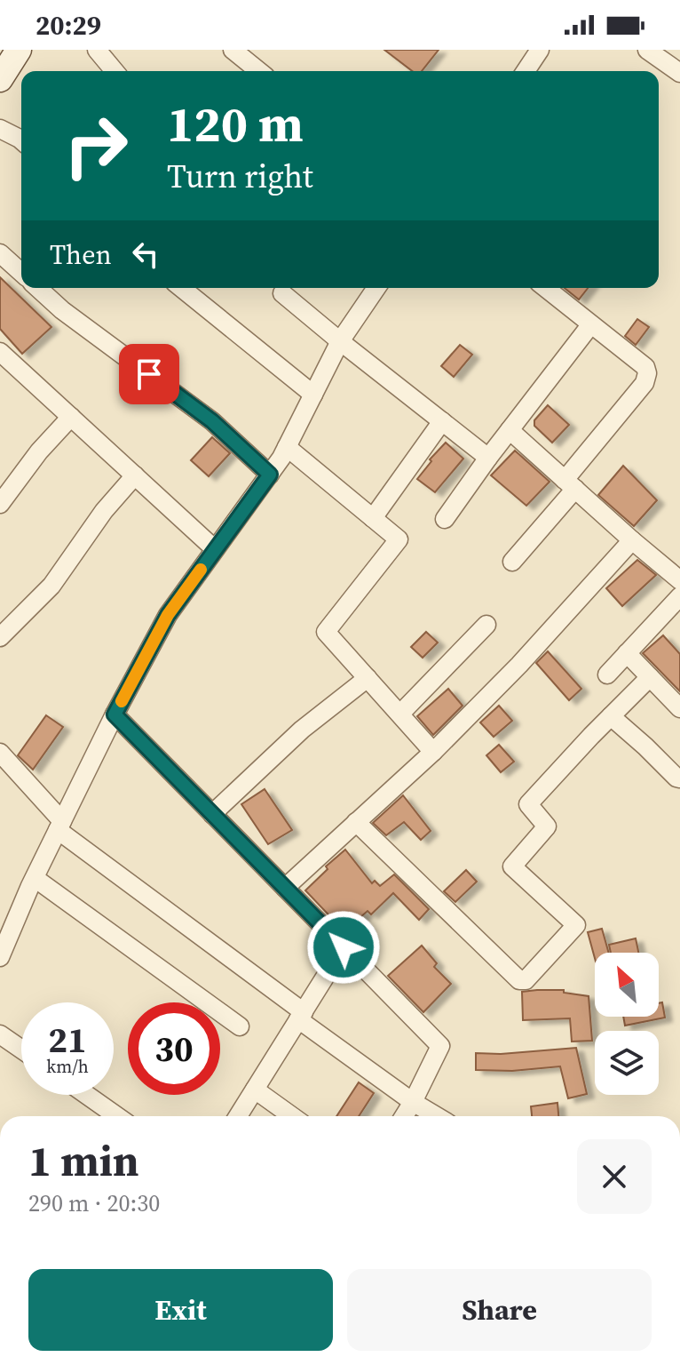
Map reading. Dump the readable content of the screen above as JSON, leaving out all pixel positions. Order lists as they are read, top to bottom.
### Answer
{
  "north": "top left",
  "page": {
    "status": "20:29",
    "turn": ["120 m", "Turn right"],
    "then": "Then",
    "speed": "21 km/h",
    "limit": "30",
    "heading": ["1 min", "290 m · 20:30"],
    "buttons": ["Exit", "Share"]
  }
}
